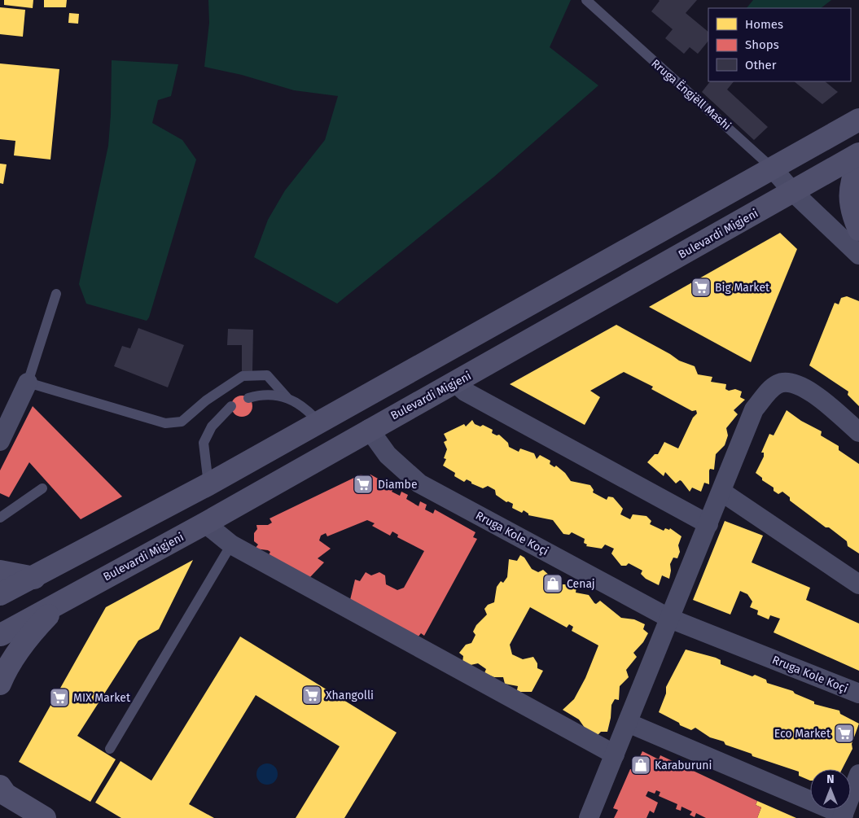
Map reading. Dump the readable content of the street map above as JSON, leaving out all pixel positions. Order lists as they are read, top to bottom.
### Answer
{
  "streets": {
    "main road": ["Bulevardi Migjeni"],
    "street": ["Rruga Ëngjëll Mashi", "Rruga Kole Koçi"]
  },
  "crossings": [
    ["Rruga Ëngjëll Mashi", "Bulevardi Migjeni"],
    ["Bulevardi Migjeni", "Rruga Kole Koçi"]
  ],
  "places": {
    "supermarket": [
      "Big Market",
      "Diambe",
      "Xhangolli",
      "MIX Market",
      "Eco Market"
    ],
    "shop": ["Cenaj", "Karaburuni"]
  },
  "legend": ["Homes", "Shops", "Other"],
  "north": "top"
}
